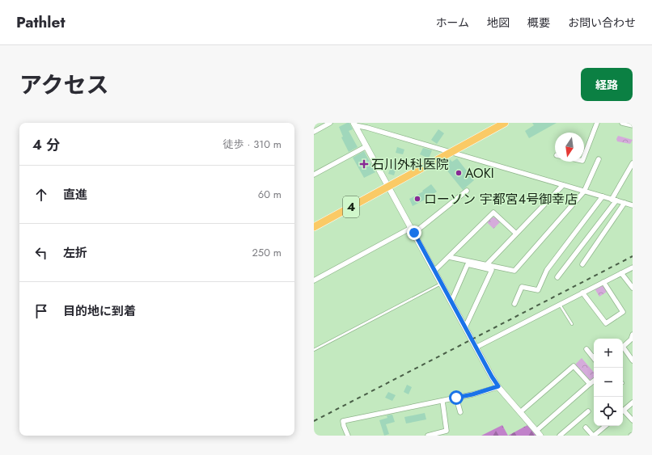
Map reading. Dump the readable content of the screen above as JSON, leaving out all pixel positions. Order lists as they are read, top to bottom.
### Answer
{
  "streets": {
    "highway": ["4"]
  },
  "places": {
    "health": ["石川外科医院"],
    "other": ["AOKI", "ローソン 宇都宮4号御幸店"]
  },
  "north": "bottom",
  "page": {
    "header": "Pathlet",
    "nav": [
      "ホーム",
      "地図",
      "概要",
      "お問い合わせ"
    ],
    "title": "アクセス",
    "buttons": "経路",
    "heading": ["4 分", "徒歩 · 310 m"],
    "list": [
      ["直進", "60 m"],
      ["左折", "250 m"],
      "目的地に到着"
    ],
    "map_buttons": ["+", "−"]
  }
}
